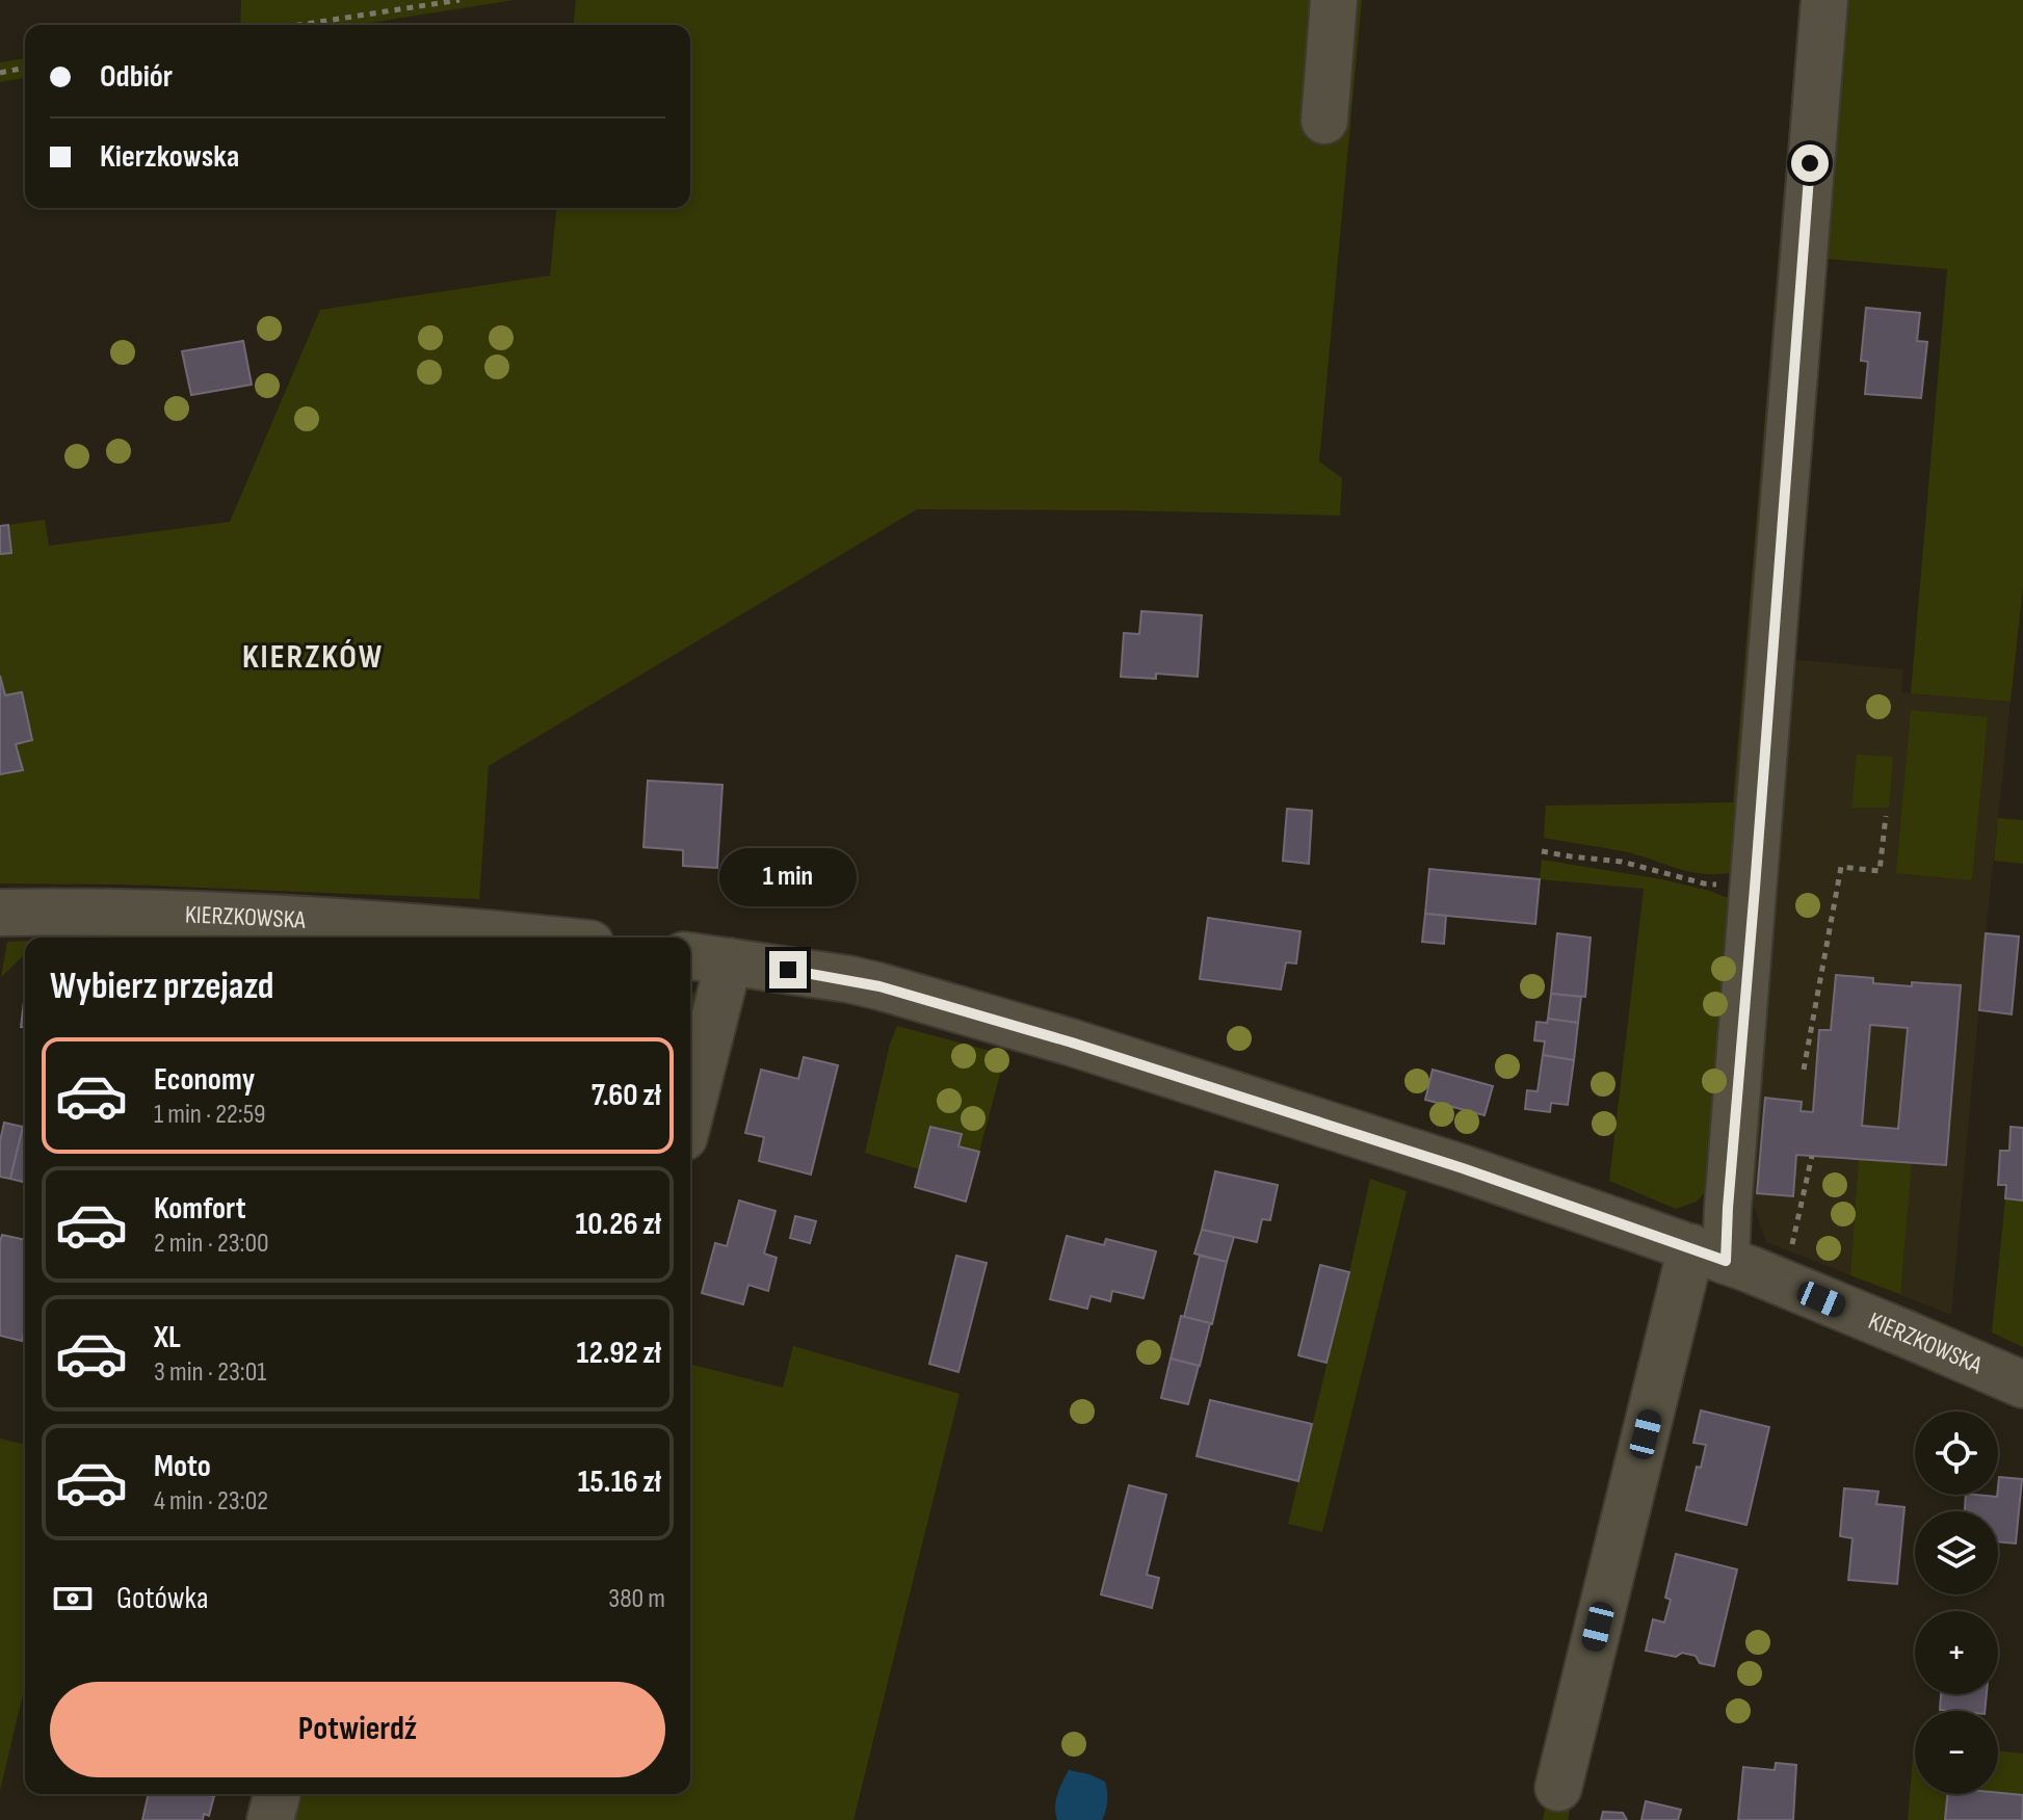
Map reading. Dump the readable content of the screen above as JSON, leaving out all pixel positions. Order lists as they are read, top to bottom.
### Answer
{
  "streets": {
    "street": ["KIERZKOWSKA"]
  },
  "districts": ["KIERZKÓW"],
  "page": {
    "banner": ["Odbiór", "Kierzkowska"],
    "bubble": "1 min",
    "heading": "Wybierz przejazd",
    "list": [
      {
        "name": "Economy",
        "note": "1 min · 22:59",
        "value": "7.60 zł"
      },
      {
        "name": "Komfort",
        "note": "2 min · 23:00",
        "value": "10.26 zł"
      },
      {
        "name": "XL",
        "note": "3 min · 23:01",
        "value": "12.92 zł"
      },
      {
        "name": "Moto",
        "note": "4 min · 23:02",
        "value": "15.16 zł"
      }
    ],
    "map_buttons": ["+", "−"],
    "pay": ["Gotówka", "380 m"],
    "buttons": "Potwierdź"
  }
}
